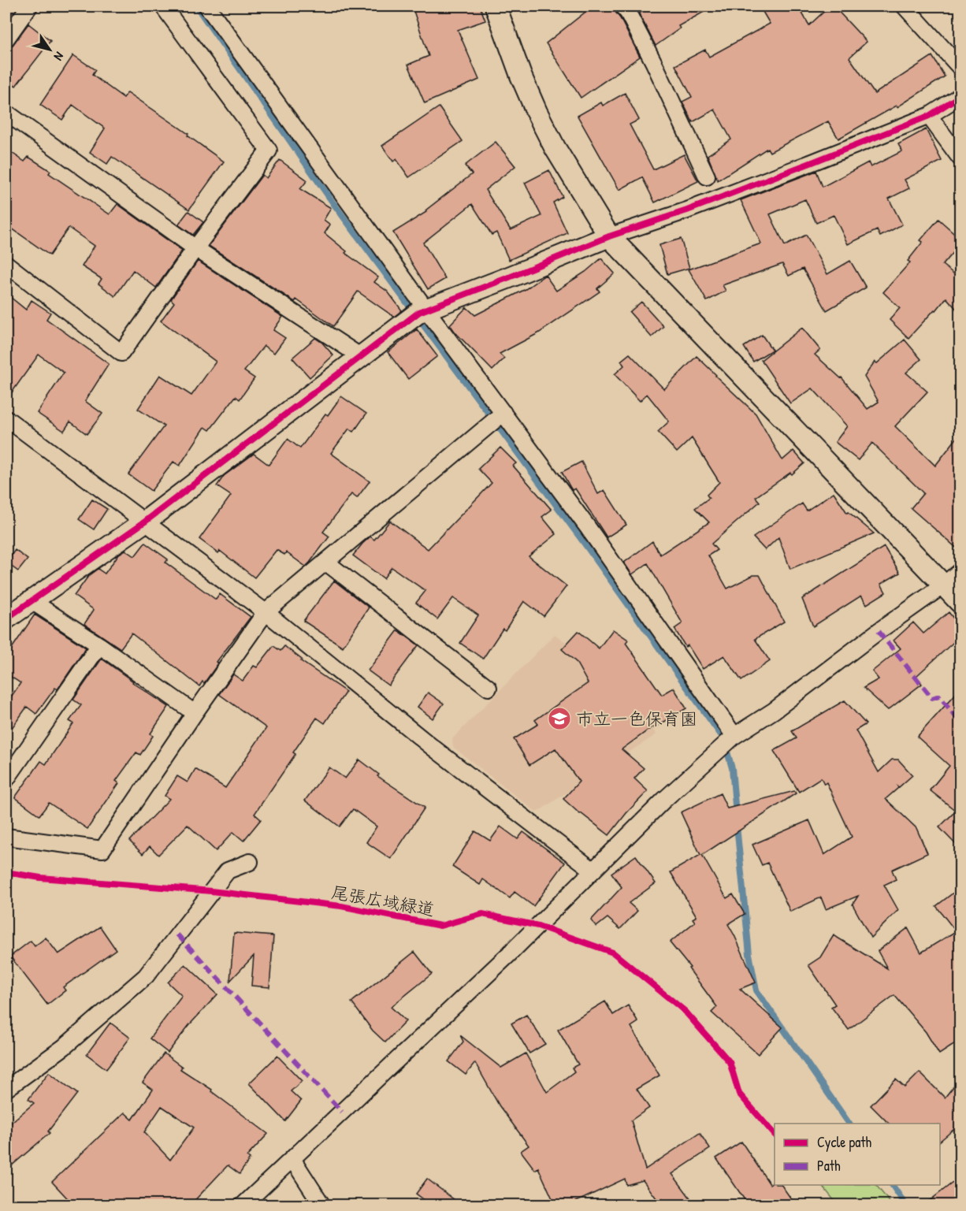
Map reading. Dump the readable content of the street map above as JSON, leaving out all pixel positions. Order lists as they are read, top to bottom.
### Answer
{
  "streets": {
    "cycle path": ["尾張広域緑道"]
  },
  "places": {
    "school or university": ["市立一色保育園"]
  },
  "legend": ["Cycle path", "Path"],
  "north": "bottom right"
}
